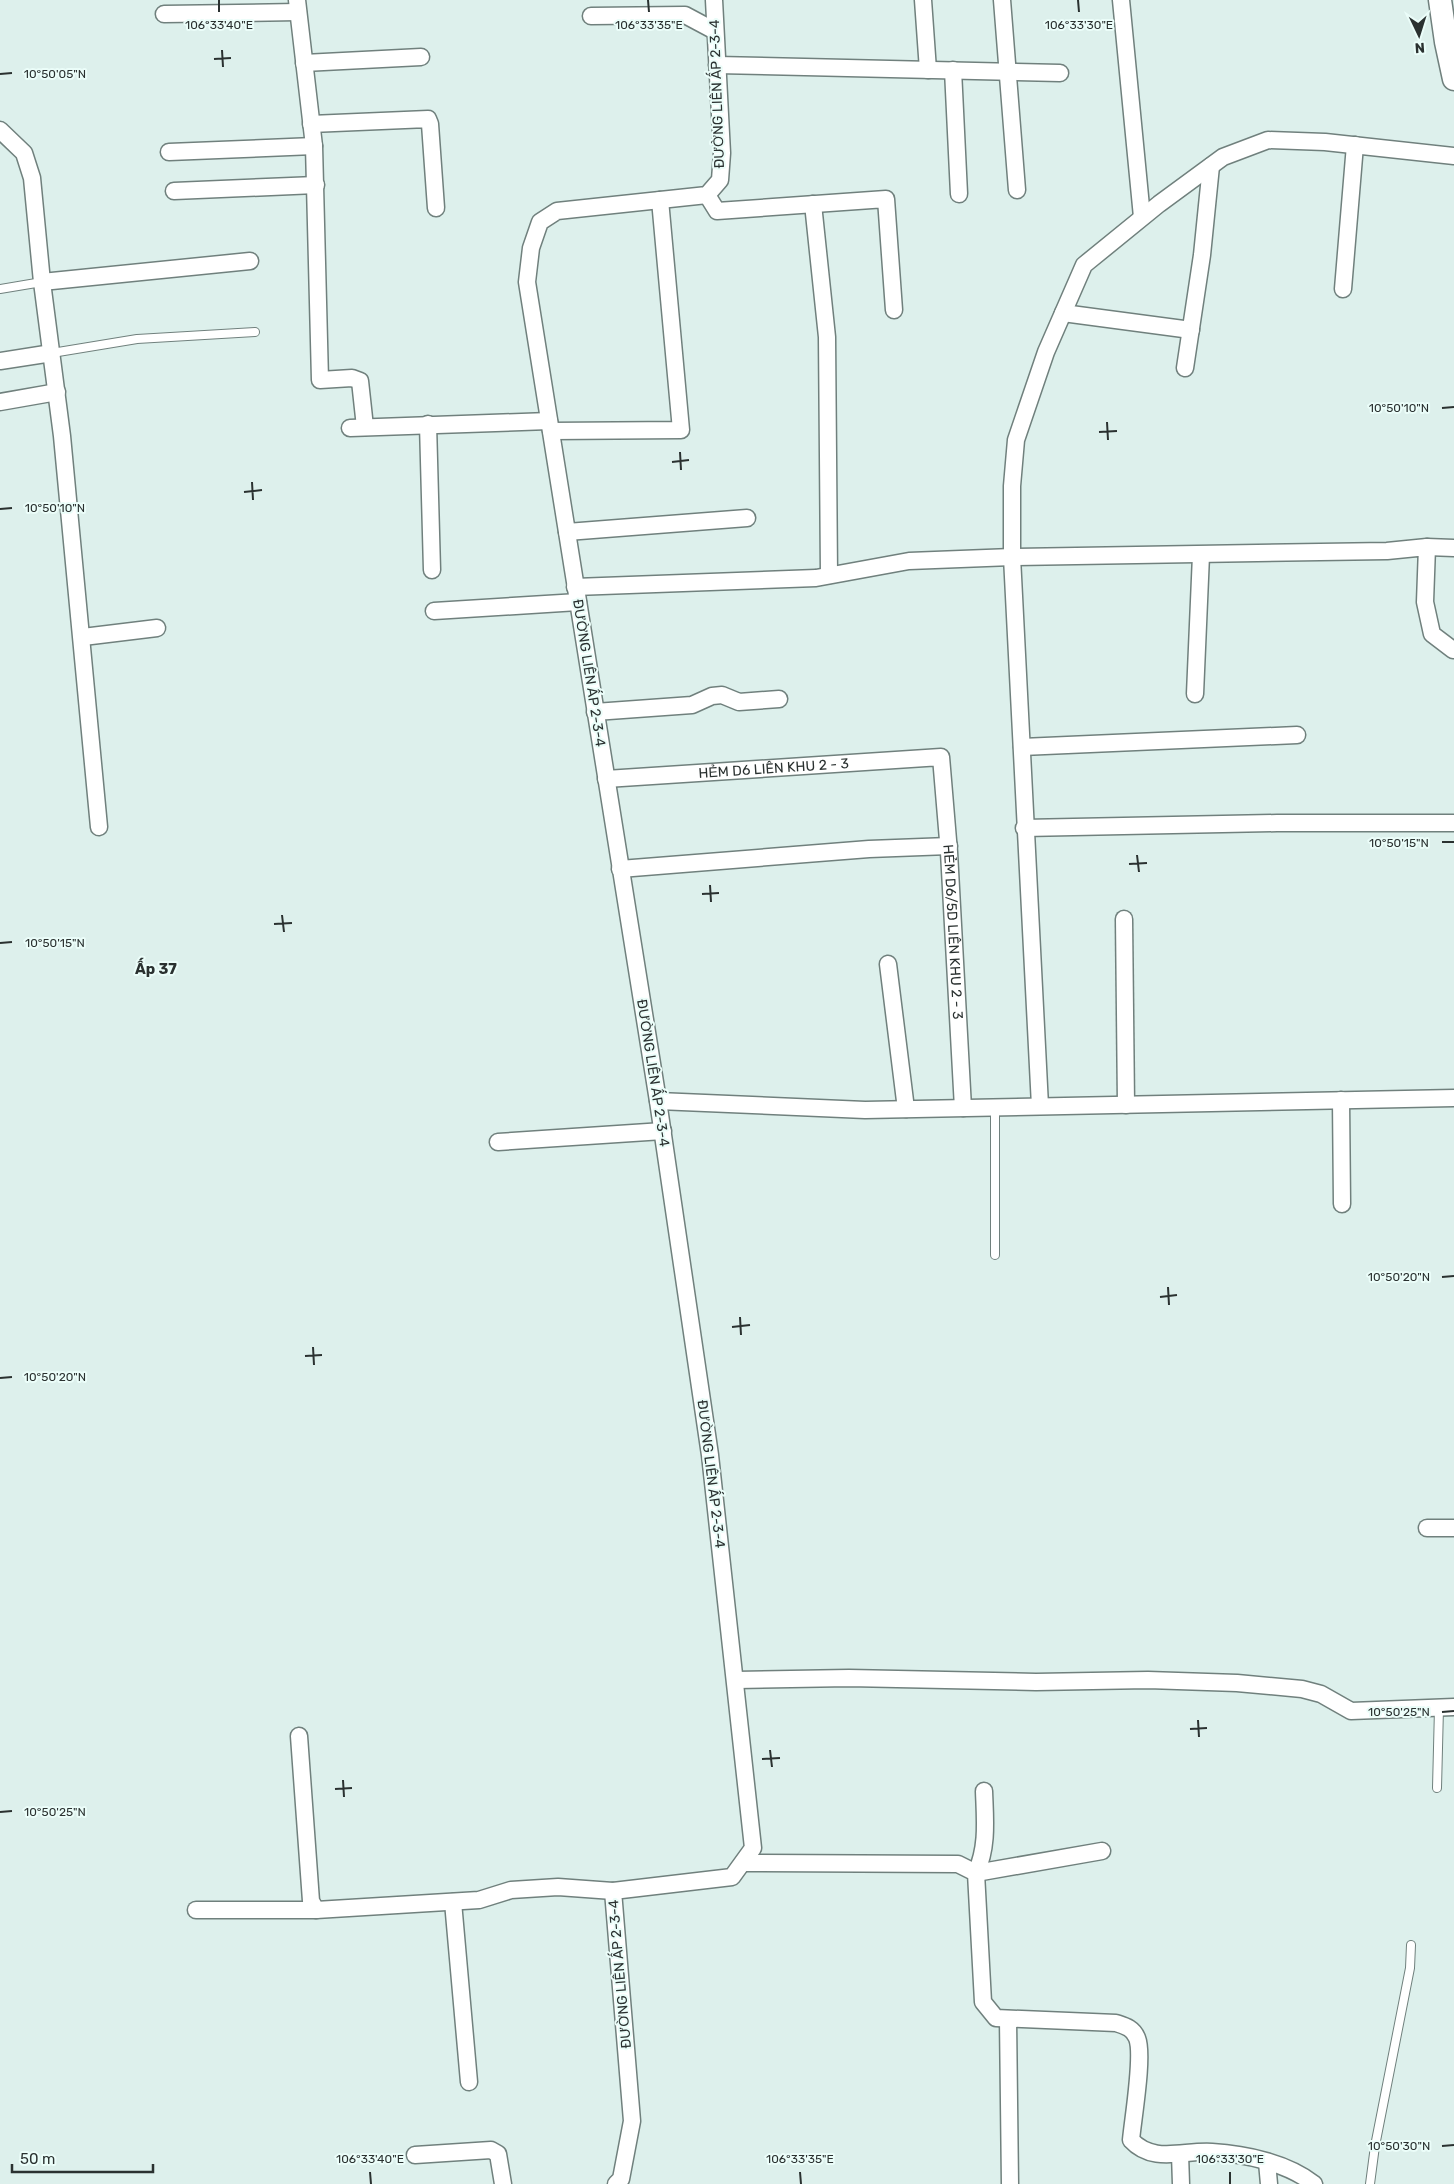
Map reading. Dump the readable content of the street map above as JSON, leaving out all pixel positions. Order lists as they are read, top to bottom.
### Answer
{
  "streets": {
    "street": ["ĐƯỜNG LIÊN ẤP 2-3-4", "HẺM D6 LIÊN KHU 2 - 3", "HẺM D6/5D LIÊN KHU 2 - 3"]
  },
  "crossings": [
    ["ĐƯỜNG LIÊN ẤP 2-3-4", "HẺM D6 LIÊN KHU 2 - 3"],
    ["HẺM D6 LIÊN KHU 2 - 3", "HẺM D6/5D LIÊN KHU 2 - 3"]
  ],
  "districts": ["Ấp 37"],
  "scale_bar": "50 m",
  "north": "bottom",
  "coordinates": [
    "106°33'40\"E",
    "106°33'35\"E",
    "106°33'30\"E",
    "10°50'05\"N",
    "10°50'10\"N",
    "10°50'15\"N",
    "10°50'20\"N",
    "10°50'25\"N",
    "10°50'30\"N"
  ]
}
